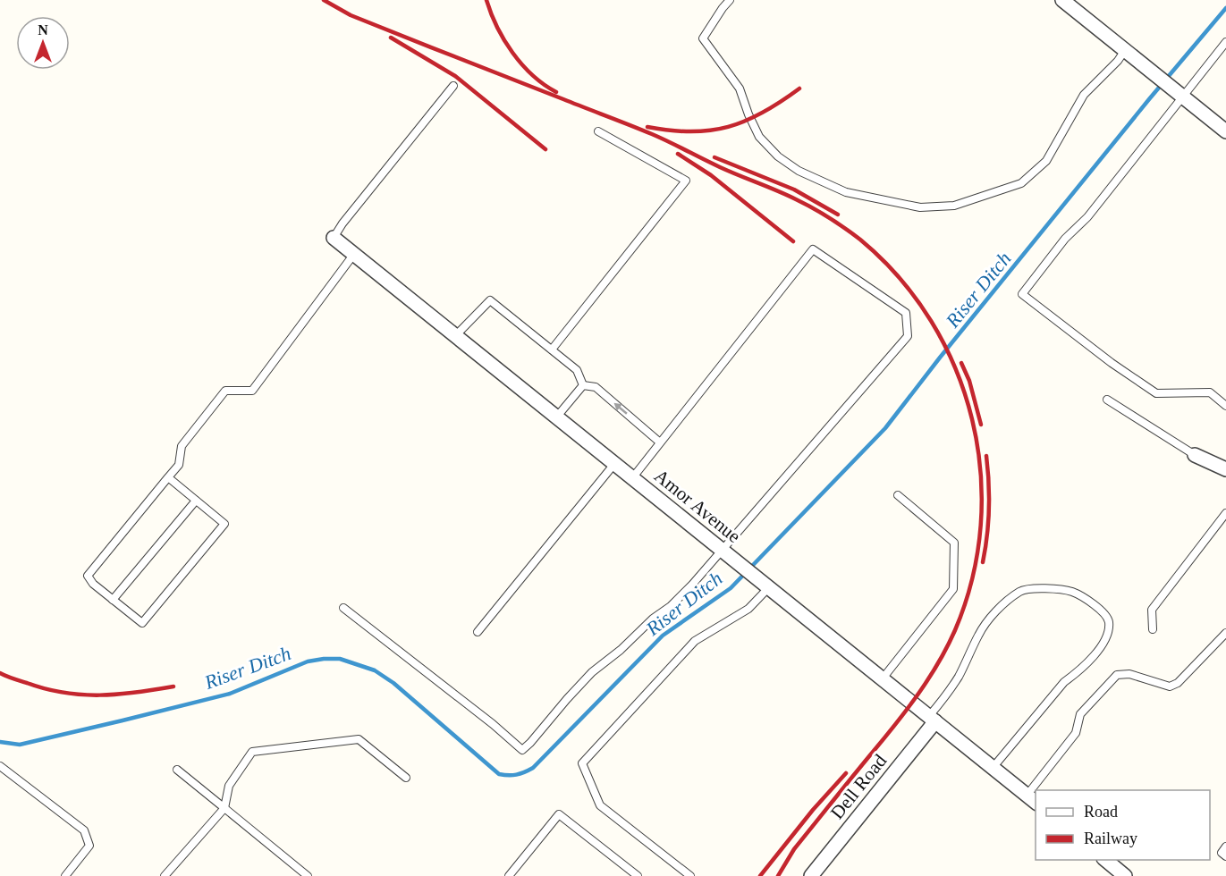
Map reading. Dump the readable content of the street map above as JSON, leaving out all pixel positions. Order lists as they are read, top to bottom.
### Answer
{
  "streets": {
    "street": ["Amor Avenue", "Dell Road"]
  },
  "crossings": [
    ["Amor Avenue", "Dell Road"]
  ],
  "water": ["Riser Ditch"],
  "legend": ["Road", "Railway"],
  "north": "top"
}
